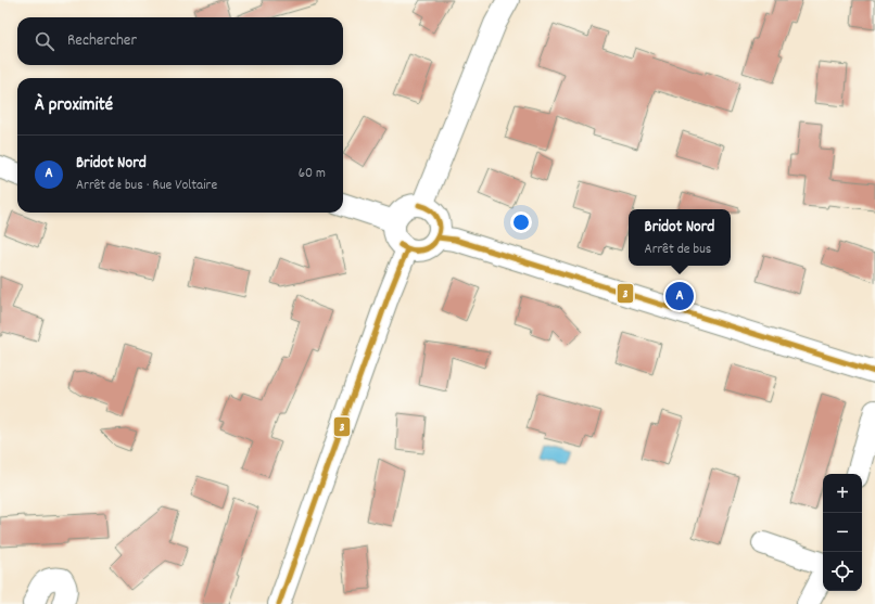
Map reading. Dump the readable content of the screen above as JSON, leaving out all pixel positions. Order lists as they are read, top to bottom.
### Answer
{
  "lines": ["transit line 3"],
  "page": {
    "search": "Rechercher",
    "heading": "À proximité",
    "list": [
      {
        "mark": "A",
        "name": "Bridot Nord",
        "note": "Arrêt de bus · Rue Voltaire",
        "value": "60 m"
      }
    ],
    "popup": ["Bridot Nord", "Arrêt de bus"],
    "pins": "A",
    "map_buttons": ["+", "−"]
  }
}
